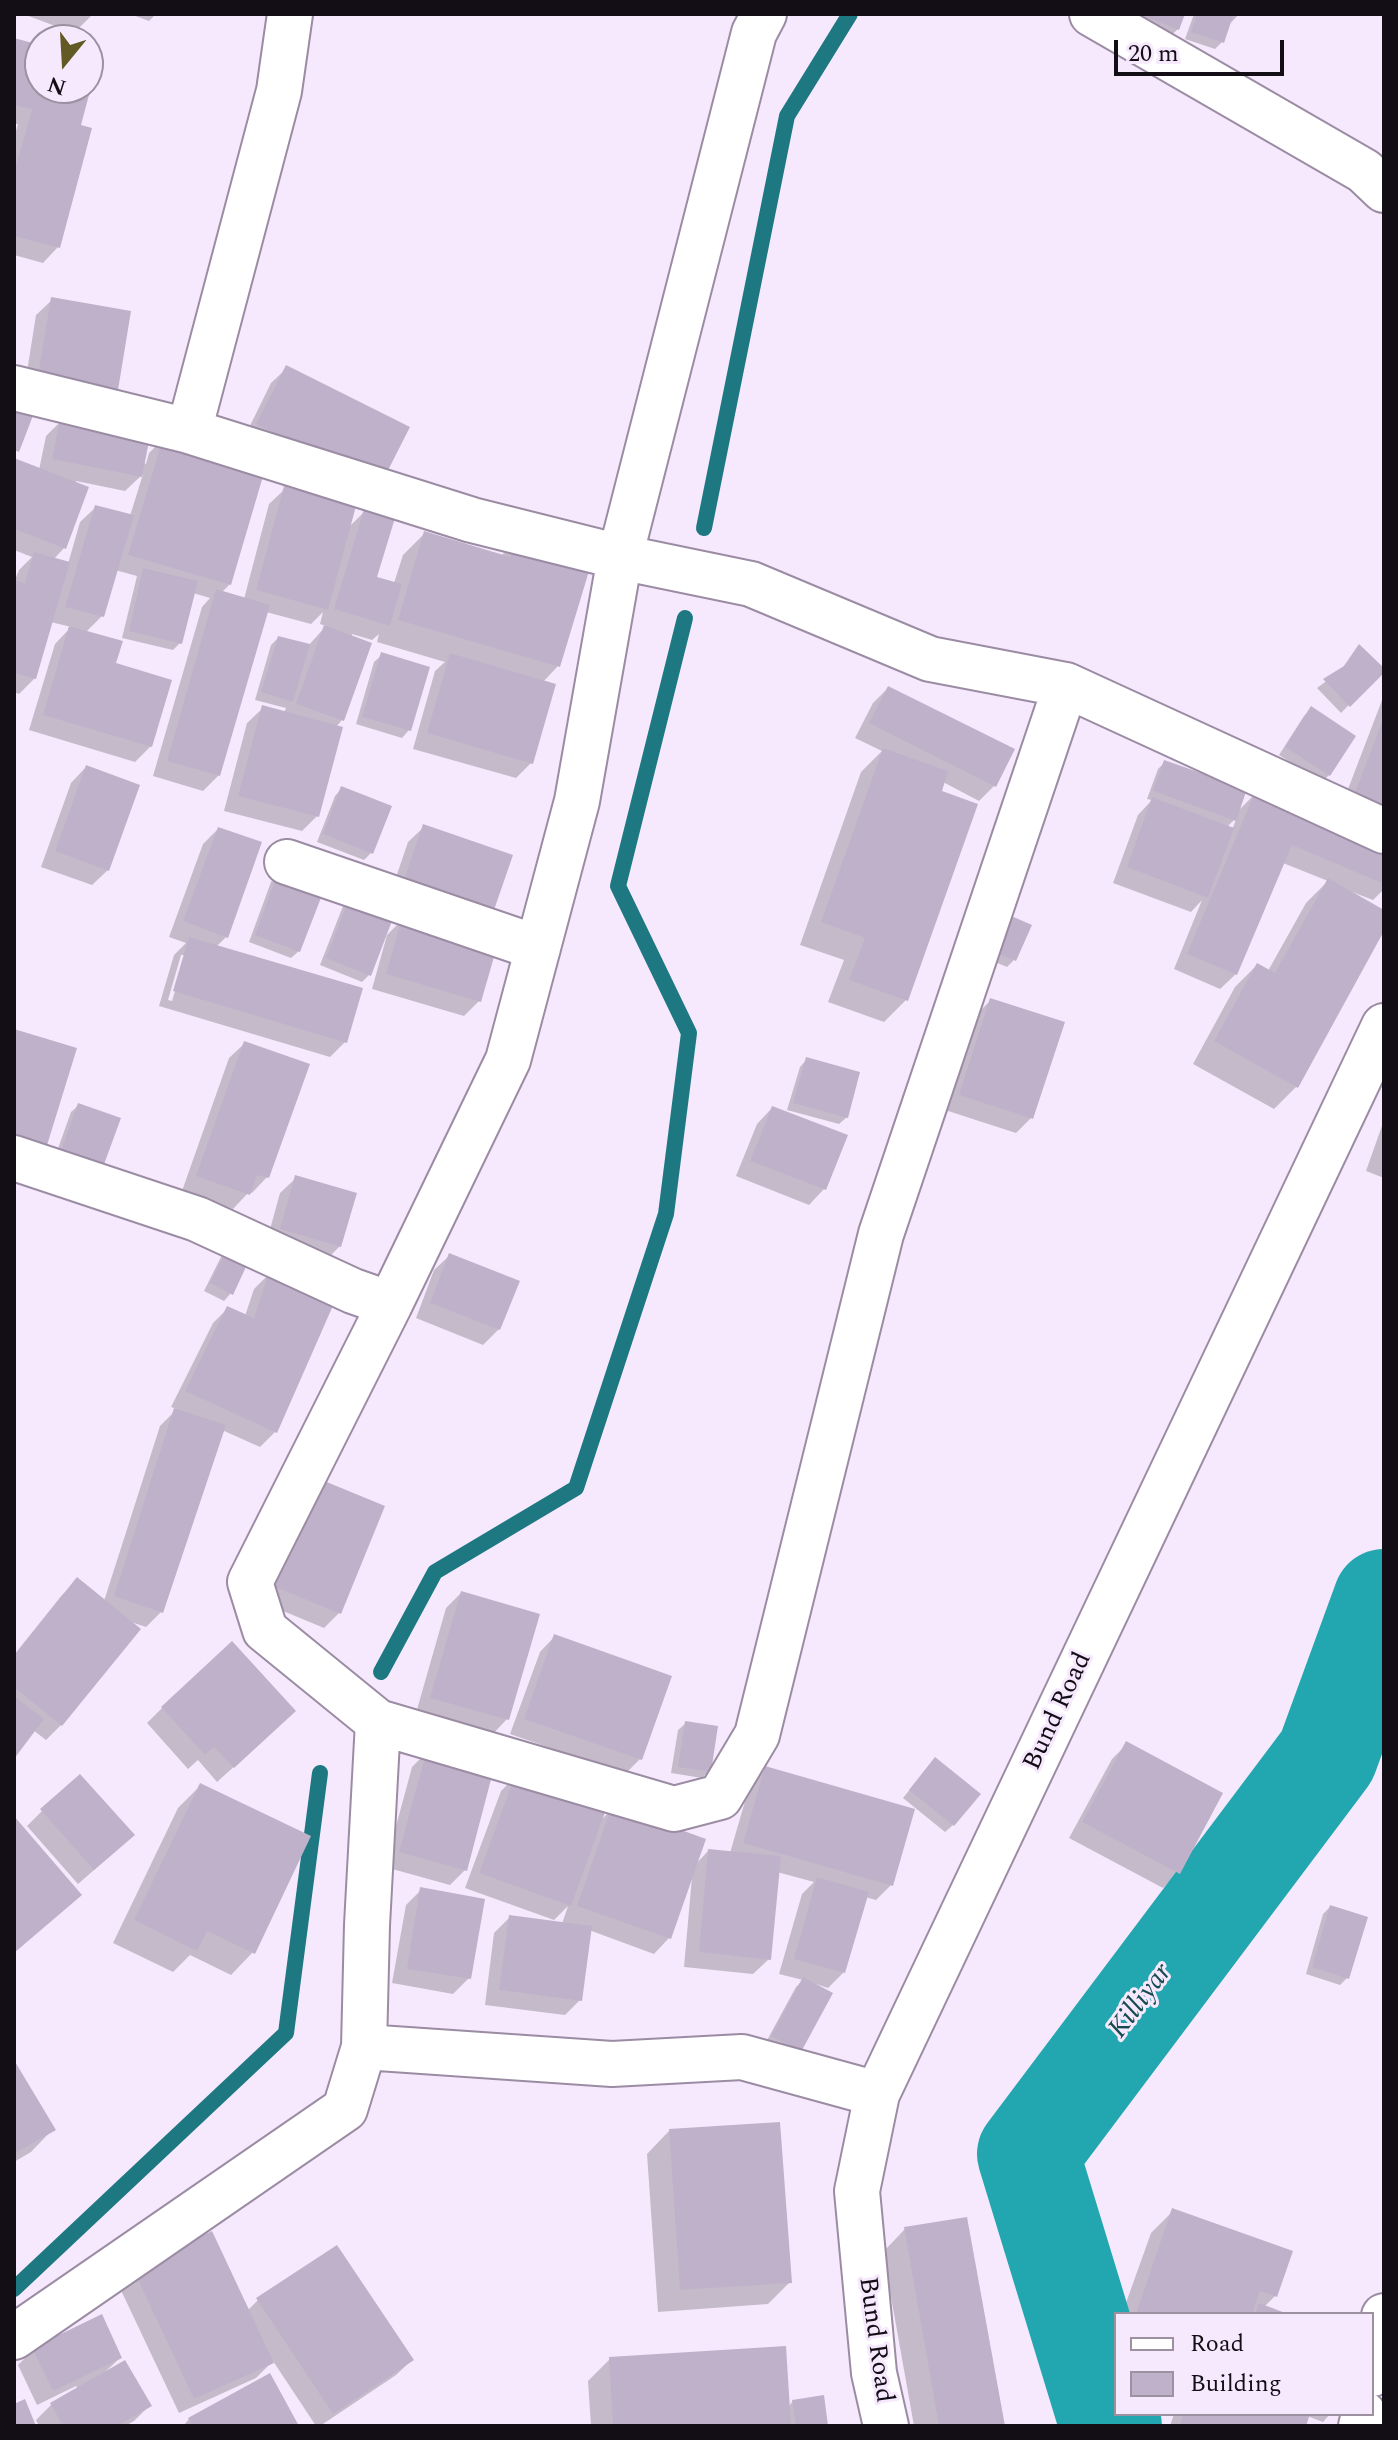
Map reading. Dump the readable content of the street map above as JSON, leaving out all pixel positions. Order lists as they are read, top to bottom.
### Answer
{
  "streets": {
    "street": ["Bund Road"]
  },
  "water": ["Killiyar"],
  "legend": ["Road", "Building"],
  "scale_bar": "20 m",
  "north": "bottom"
}
